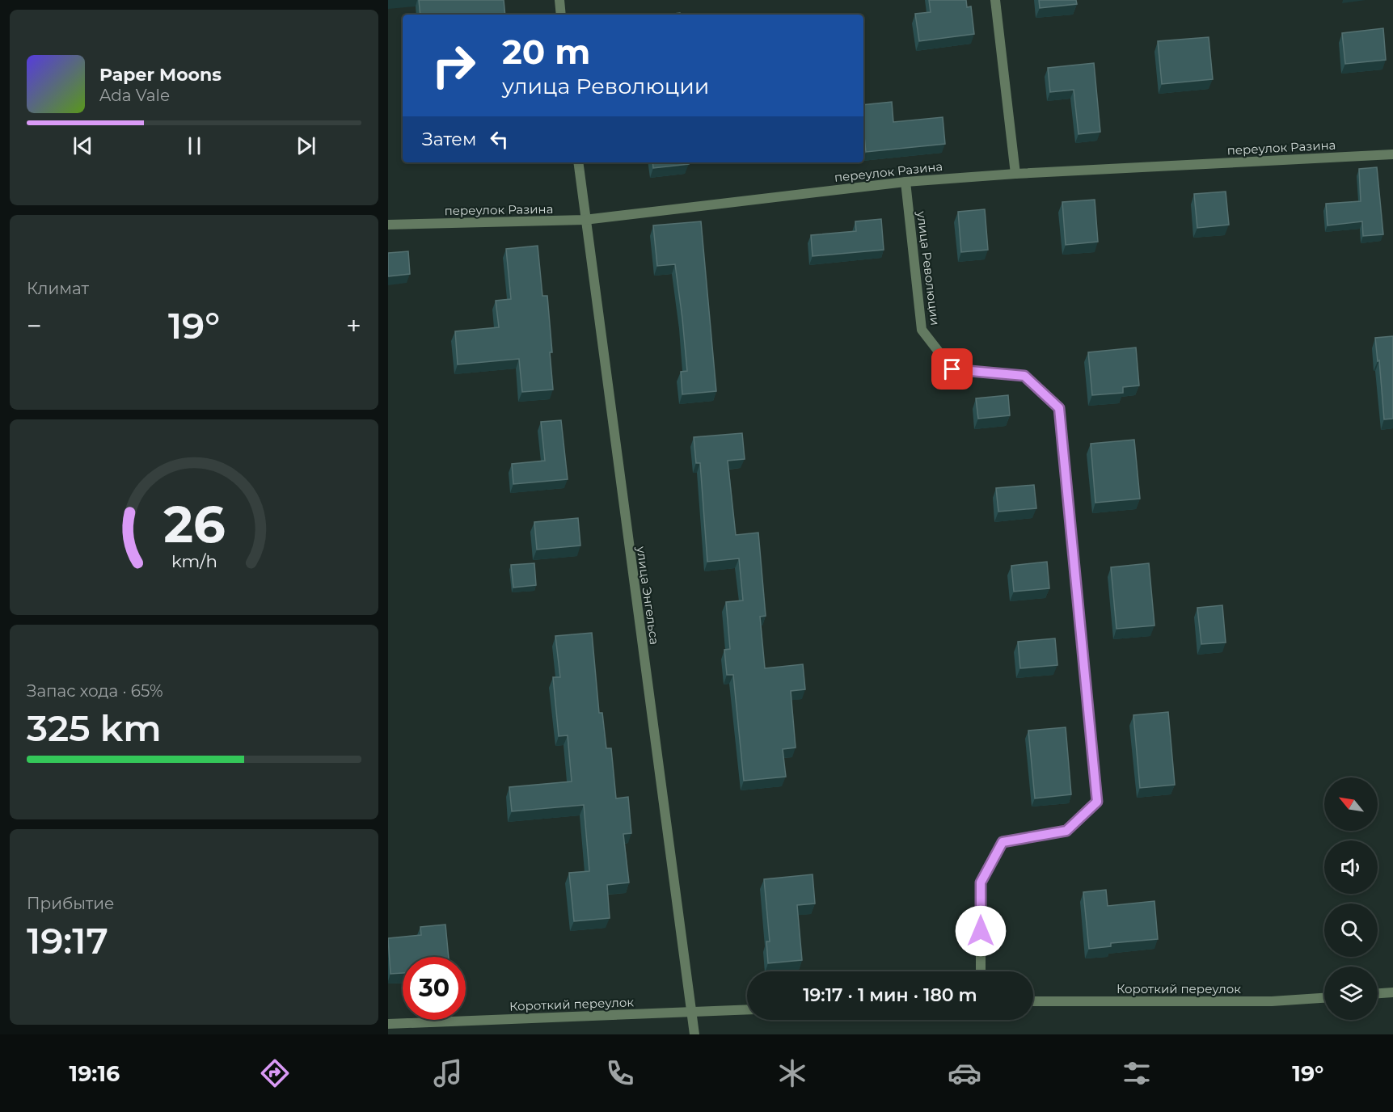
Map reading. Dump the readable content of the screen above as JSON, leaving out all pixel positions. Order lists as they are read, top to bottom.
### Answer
{
  "streets": {
    "street": [
      "переулок Разина",
      "улица Революции",
      "улица Энгельса",
      "Короткий переулок"
    ]
  },
  "crossings": [
    ["переулок Разина", "улица Революции"],
    ["переулок Разина", "улица Энгельса"],
    ["улица Энгельса", "Короткий переулок"]
  ],
  "north": "top left",
  "page": {
    "turn": ["20 m", "улица Революции"],
    "song": ["Paper Moons", "Ada Vale"],
    "then": "Затем",
    "tile": [
      "Климат",
      ["Запас хода · 65%", "325 km"],
      ["Прибытие", "19:17"]
    ],
    "heat": ["−", "19°", "+"],
    "limit": "30",
    "trip": "19:17 · 1 мин · 180 m",
    "tabs": ["19:16", "19°"],
    "gauge": ["26", "km/h"]
  }
}
